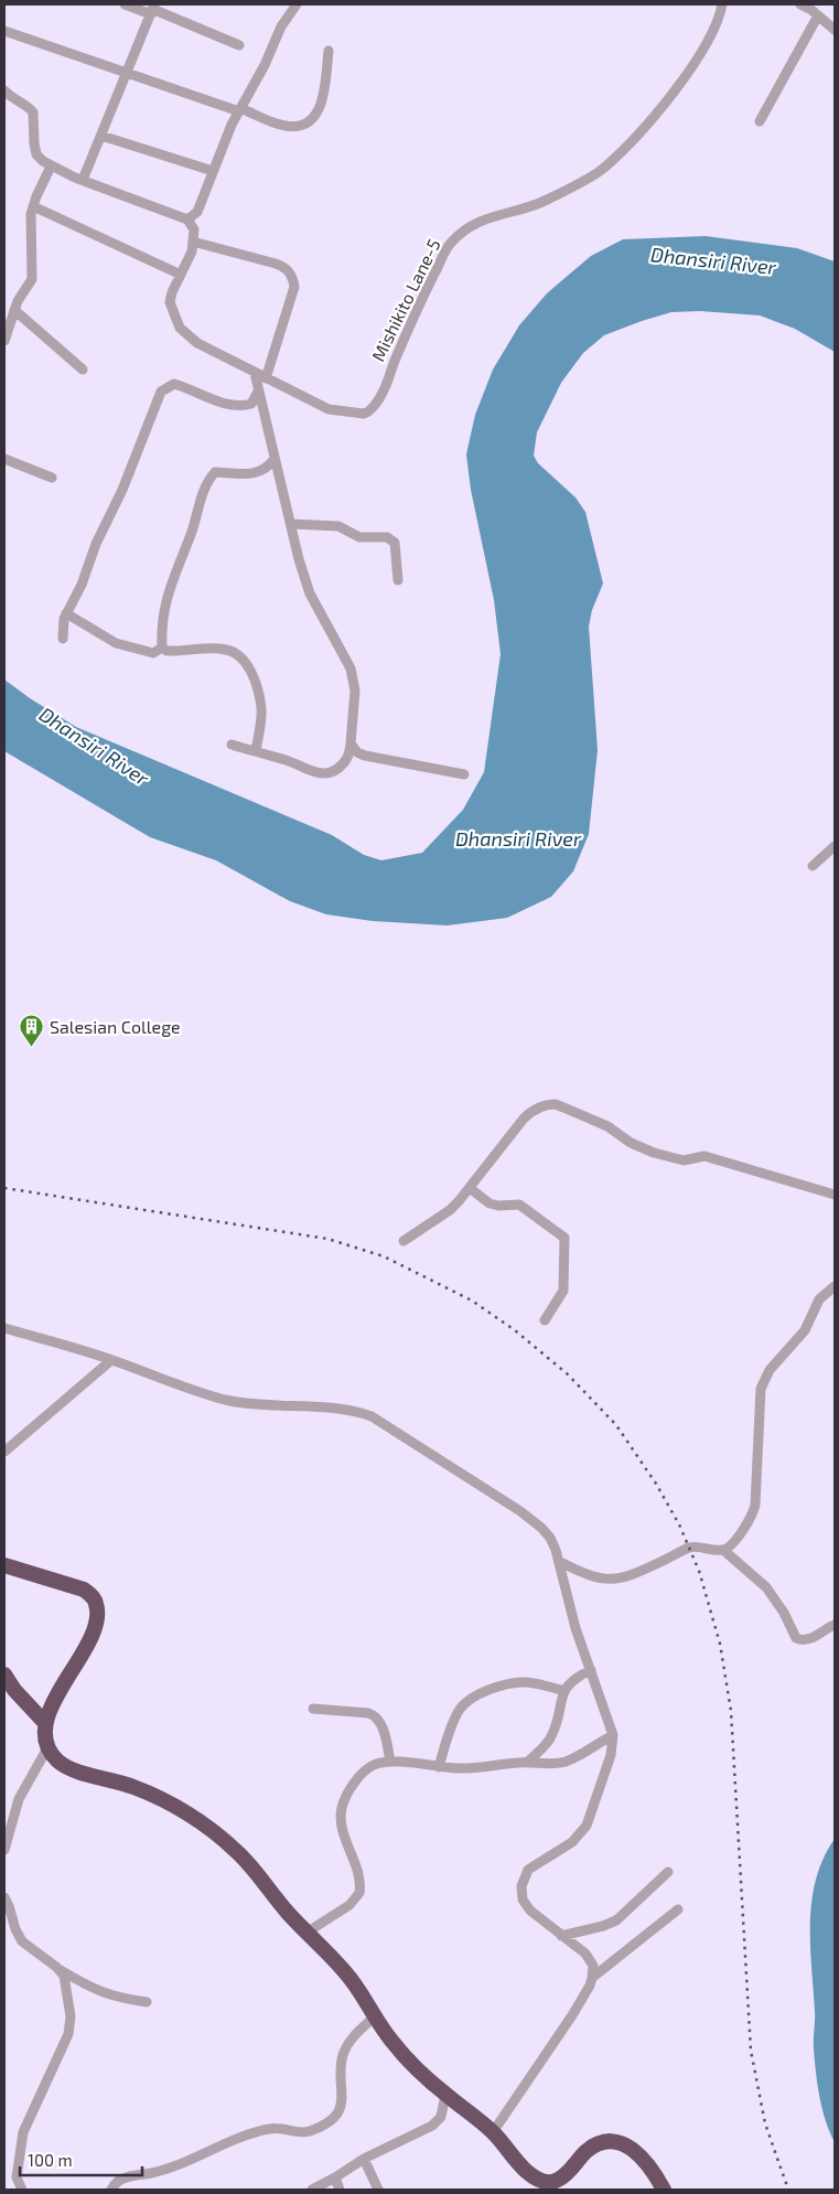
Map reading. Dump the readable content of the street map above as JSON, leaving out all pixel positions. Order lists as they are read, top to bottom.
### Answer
{
  "streets": {
    "street": ["Mishikito Lane-5"]
  },
  "water": ["Dhansiri River"],
  "places": {
    "building": ["Salesian College"]
  },
  "scale_bar": "100 m"
}
